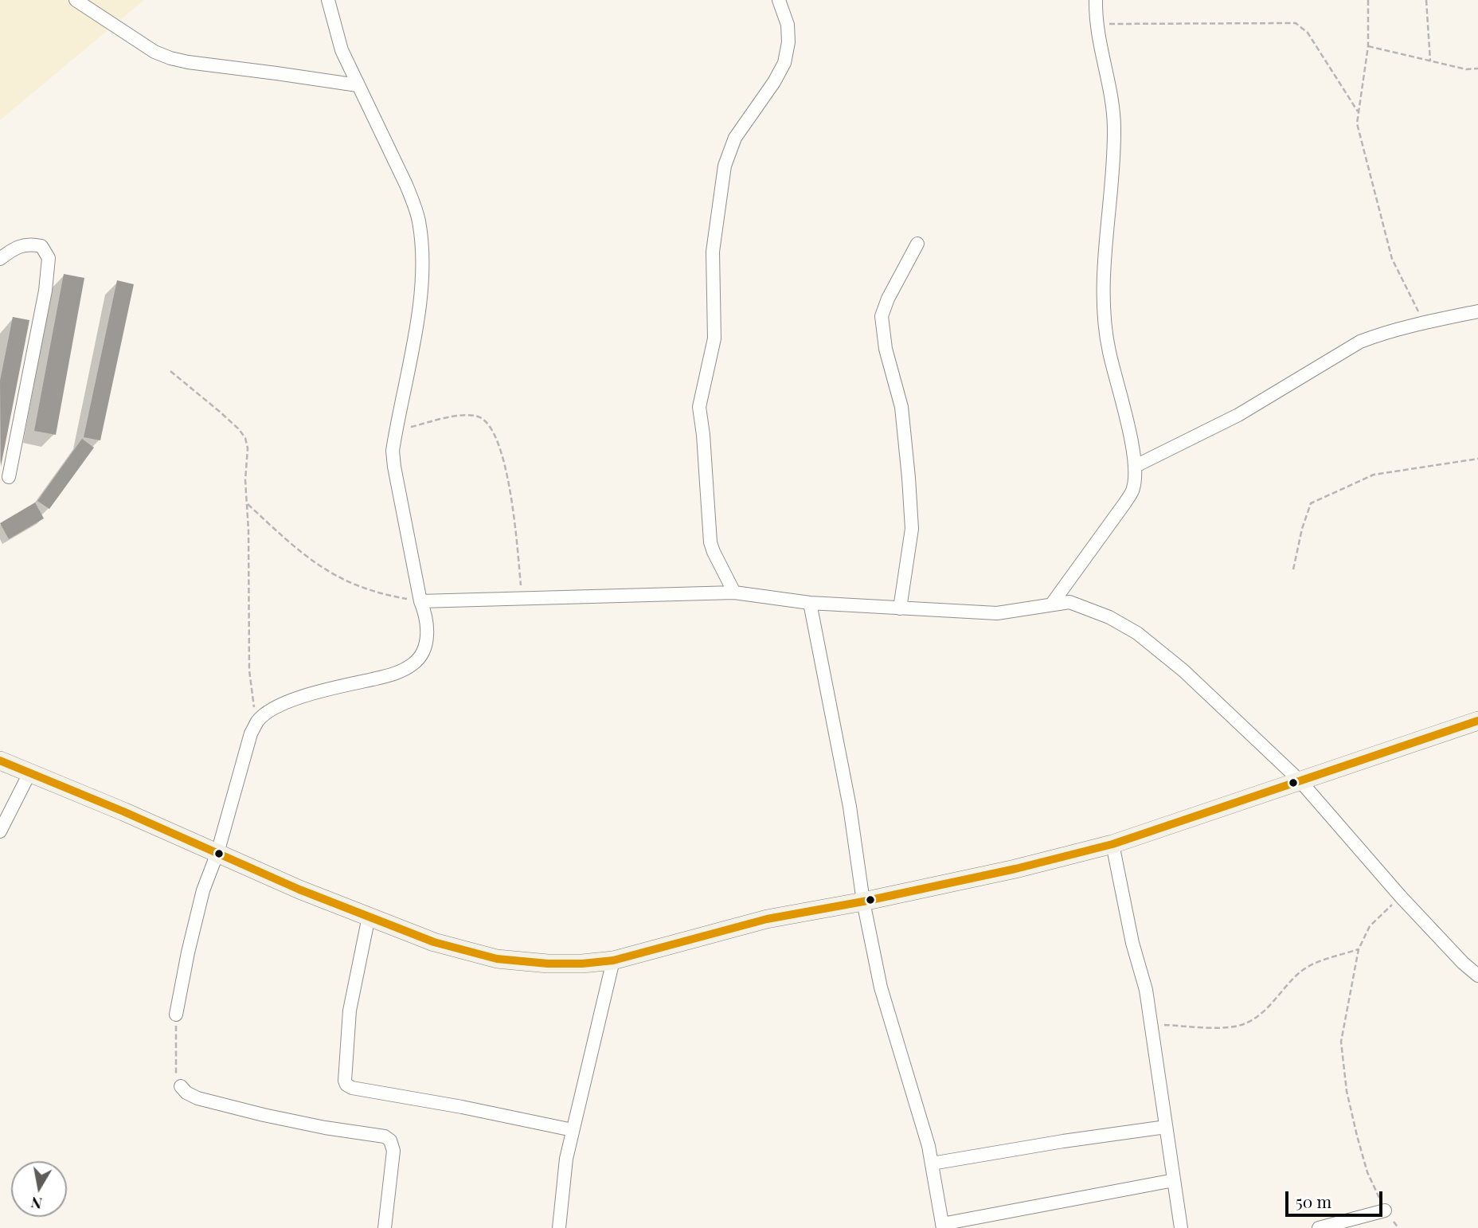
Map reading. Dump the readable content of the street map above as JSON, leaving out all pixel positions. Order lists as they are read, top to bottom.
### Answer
{
  "scale_bar": "50 m",
  "north": "bottom"
}
